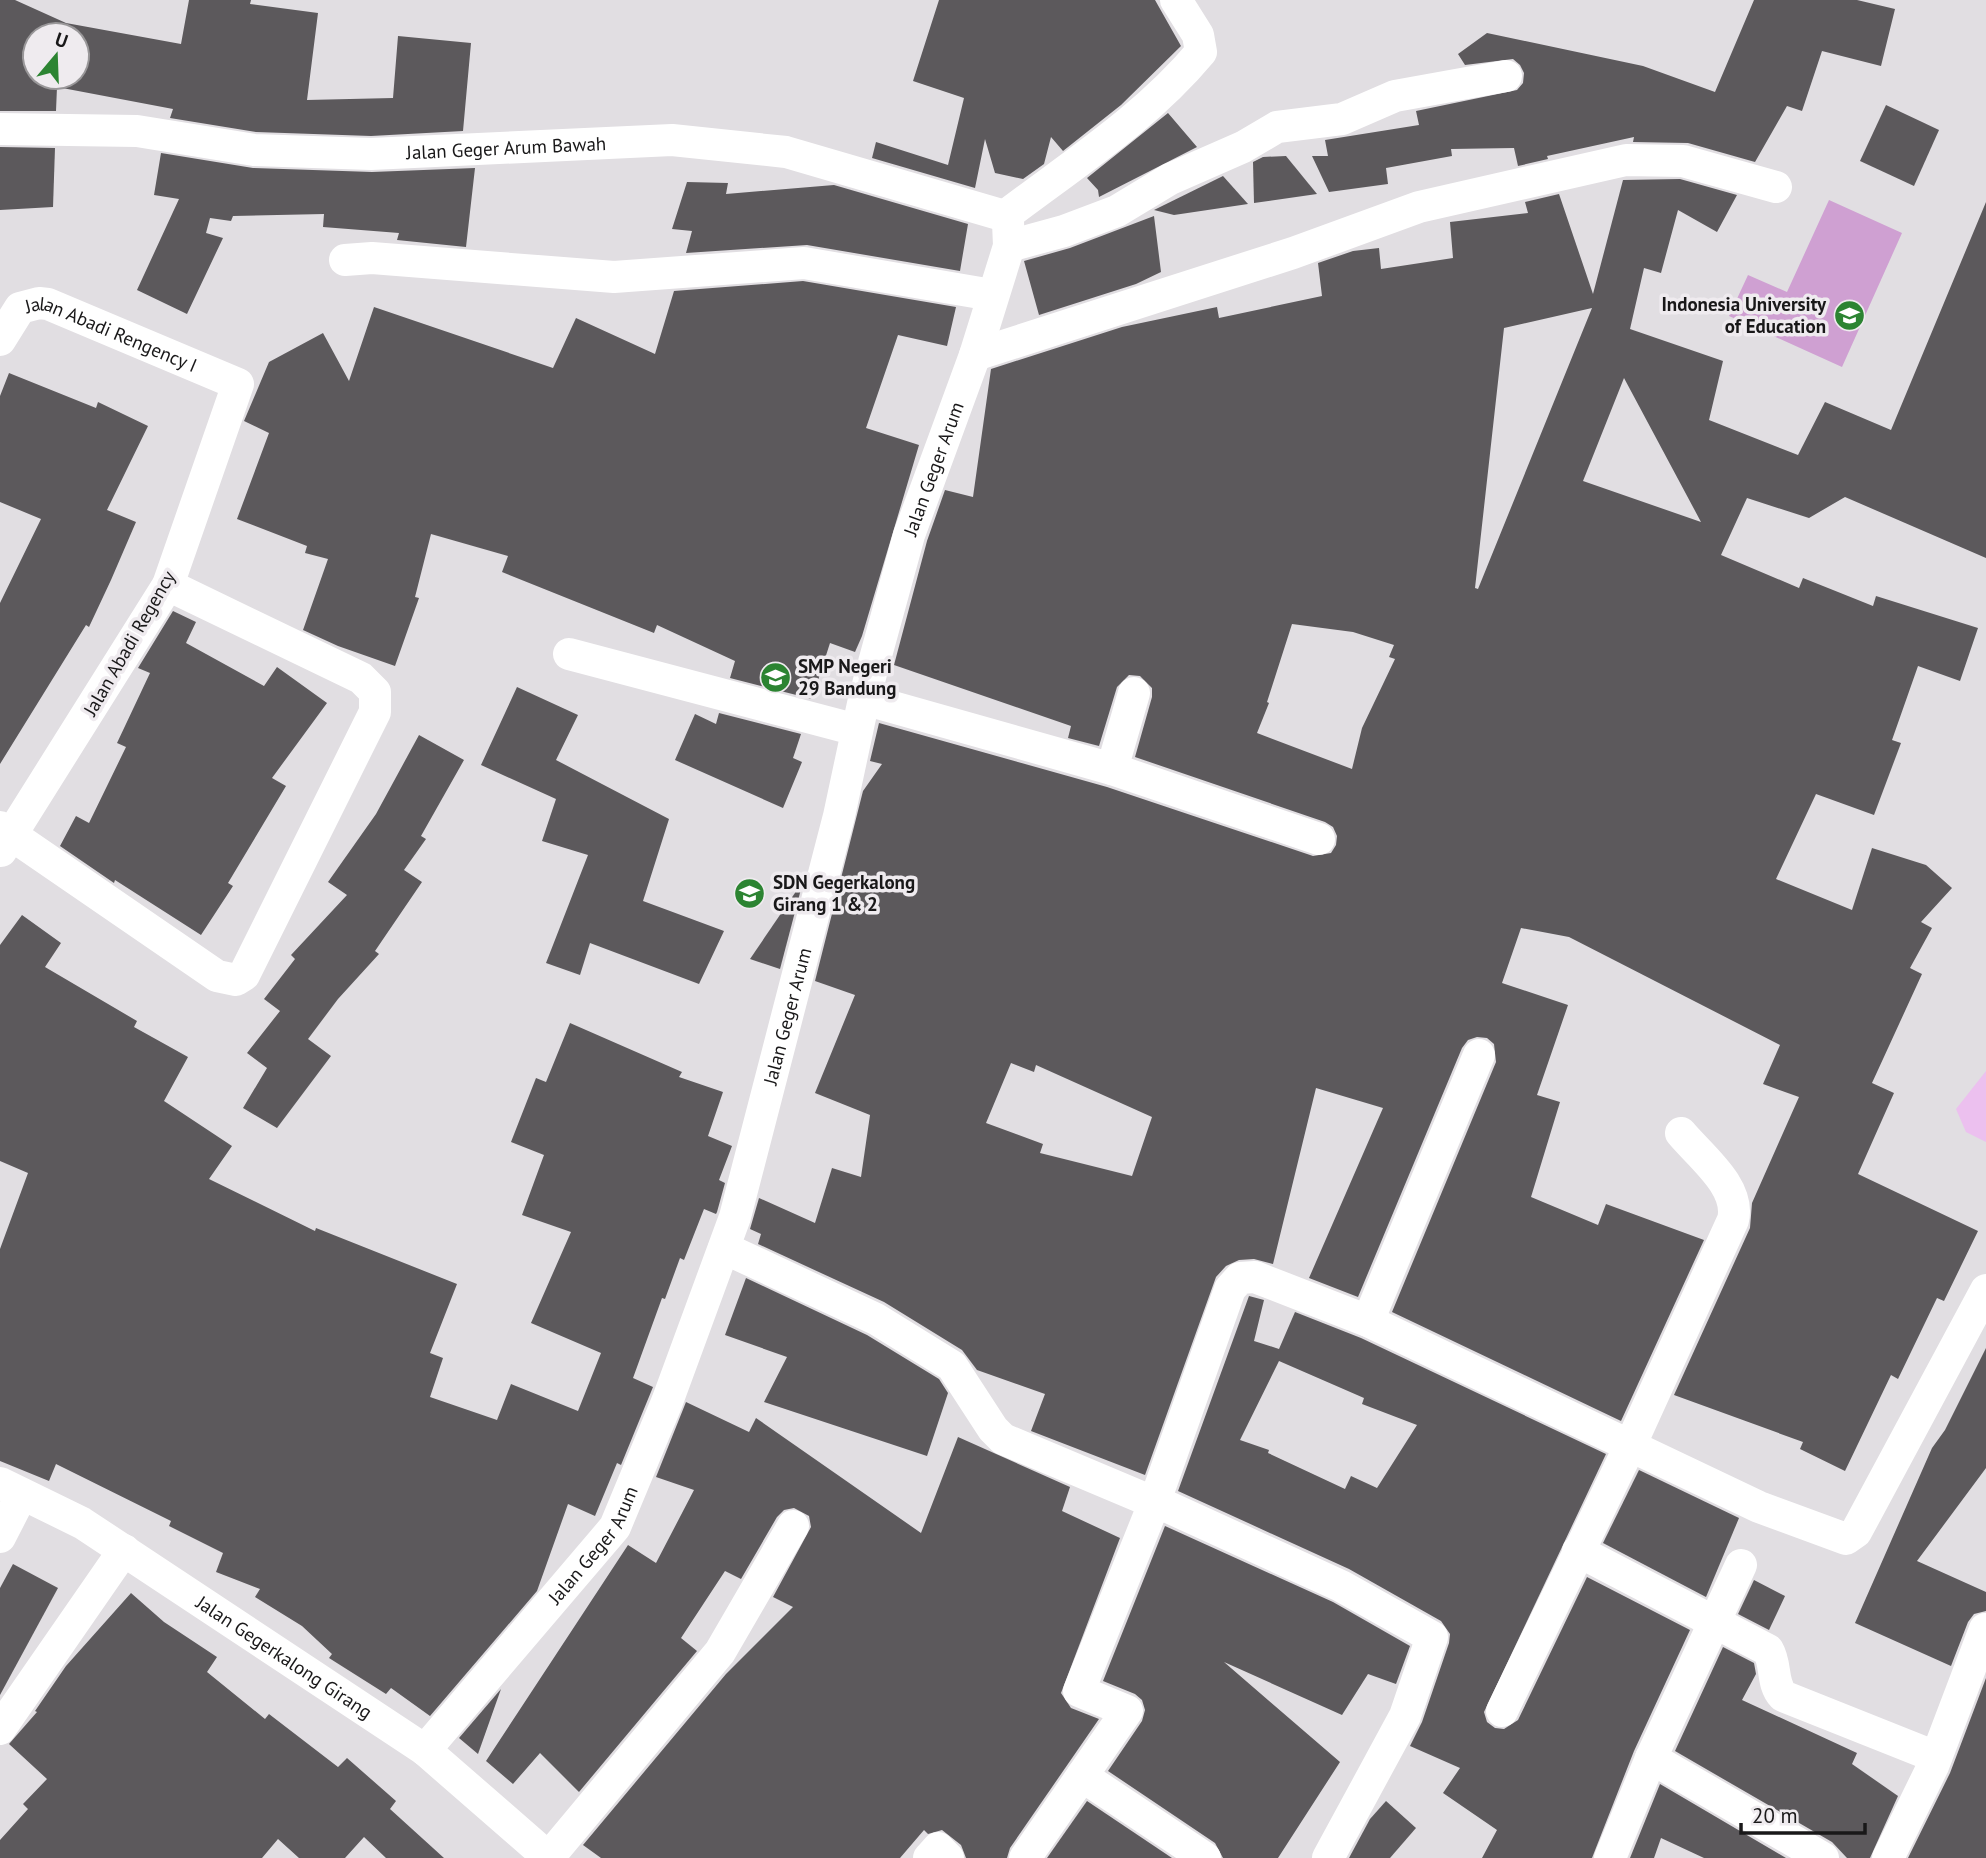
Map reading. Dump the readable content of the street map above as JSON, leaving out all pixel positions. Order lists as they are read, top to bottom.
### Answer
{
  "streets": {
    "street": [
      "Jalan Geger Arum Bawah",
      "Jalan Abadi Rengency I",
      "Jalan Geger Arum",
      "Jalan Abadi Regency",
      "Jalan Gegerkalong Girang"
    ]
  },
  "crossings": [
    ["Jalan Geger Arum Bawah", "Jalan Geger Arum"],
    ["Jalan Abadi Rengency I", "Jalan Abadi Regency"],
    ["Jalan Geger Arum", "Jalan Gegerkalong Girang"]
  ],
  "places": {
    "school or university": ["Indonesia University of Education", "SMP Negeri 29 Bandung", "SDN Gegerkalong Girang 1 & 2"]
  },
  "scale_bar": "20 m",
  "north": "top"
}
